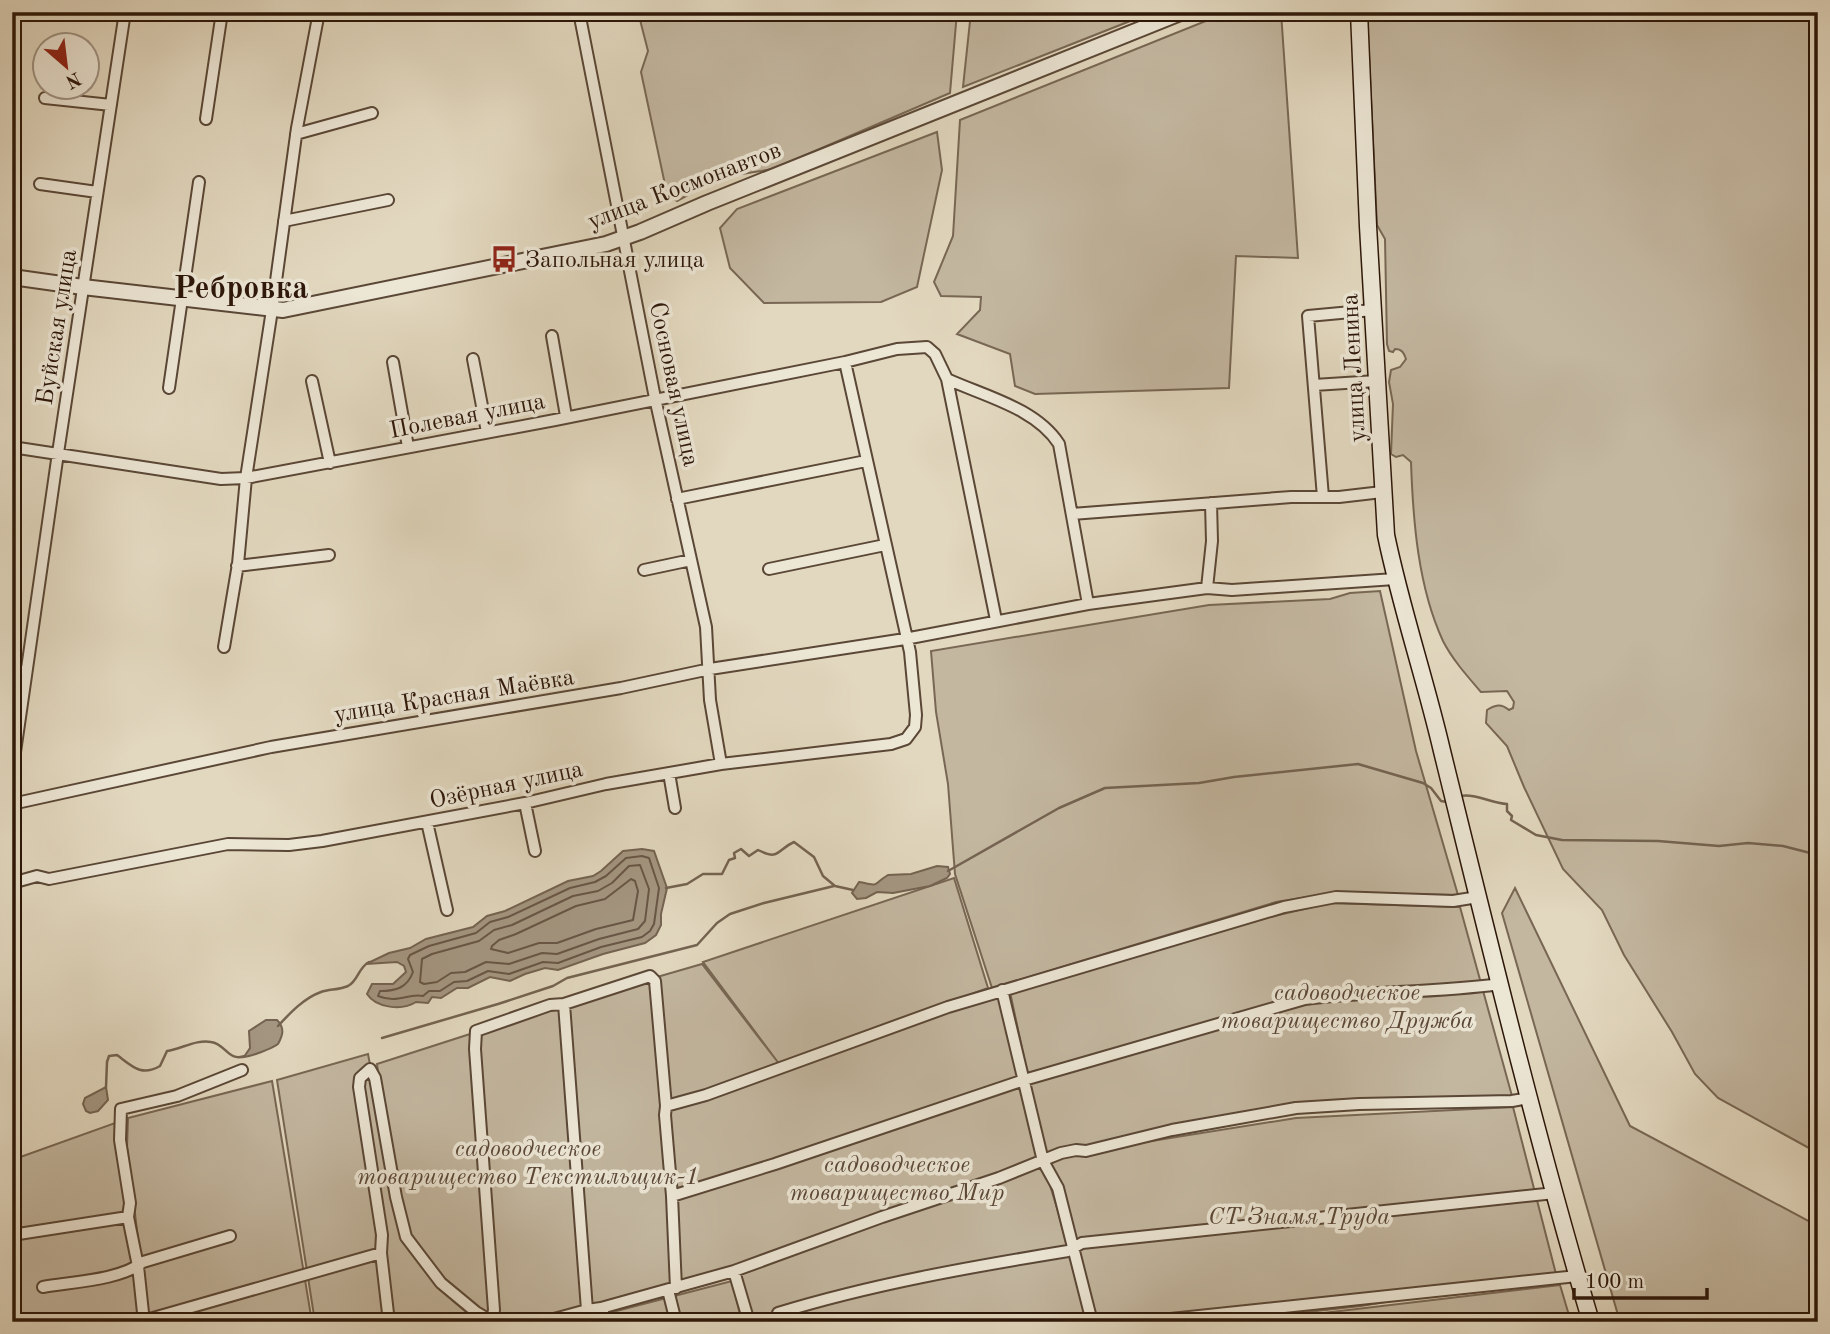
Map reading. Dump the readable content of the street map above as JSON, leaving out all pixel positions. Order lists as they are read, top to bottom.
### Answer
{
  "streets": {
    "main road": ["улица Ленина"],
    "street": [
      "улица Космонавтов",
      "Буйская улица",
      "Сосновая улица",
      "Полевая улица",
      "улица Красная Маёвка",
      "Озёрная улица"
    ]
  },
  "crossings": [
    ["улица Космонавтов", "Буйская улица"],
    ["улица Космонавтов", "Сосновая улица"],
    ["Буйская улица", "Полевая улица"],
    ["улица Ленина", "улица Красная Маёвка"],
    ["Сосновая улица", "Полевая улица"],
    ["Сосновая улица", "улица Красная Маёвка"],
    ["Сосновая улица", "Озёрная улица"],
    ["улица Красная Маёвка", "Озёрная улица"]
  ],
  "districts": ["Ребровка"],
  "parks": [
    "садоводческое товарищество Дружба",
    "садоводческое товарищество Текстильщик-1",
    "садоводческое товарищество Мир",
    "СТ Знамя Труда"
  ],
  "places": {
    "bus stop": ["Запольная улица"]
  },
  "scale_bar": "100 m",
  "north": "bottom right"
}
